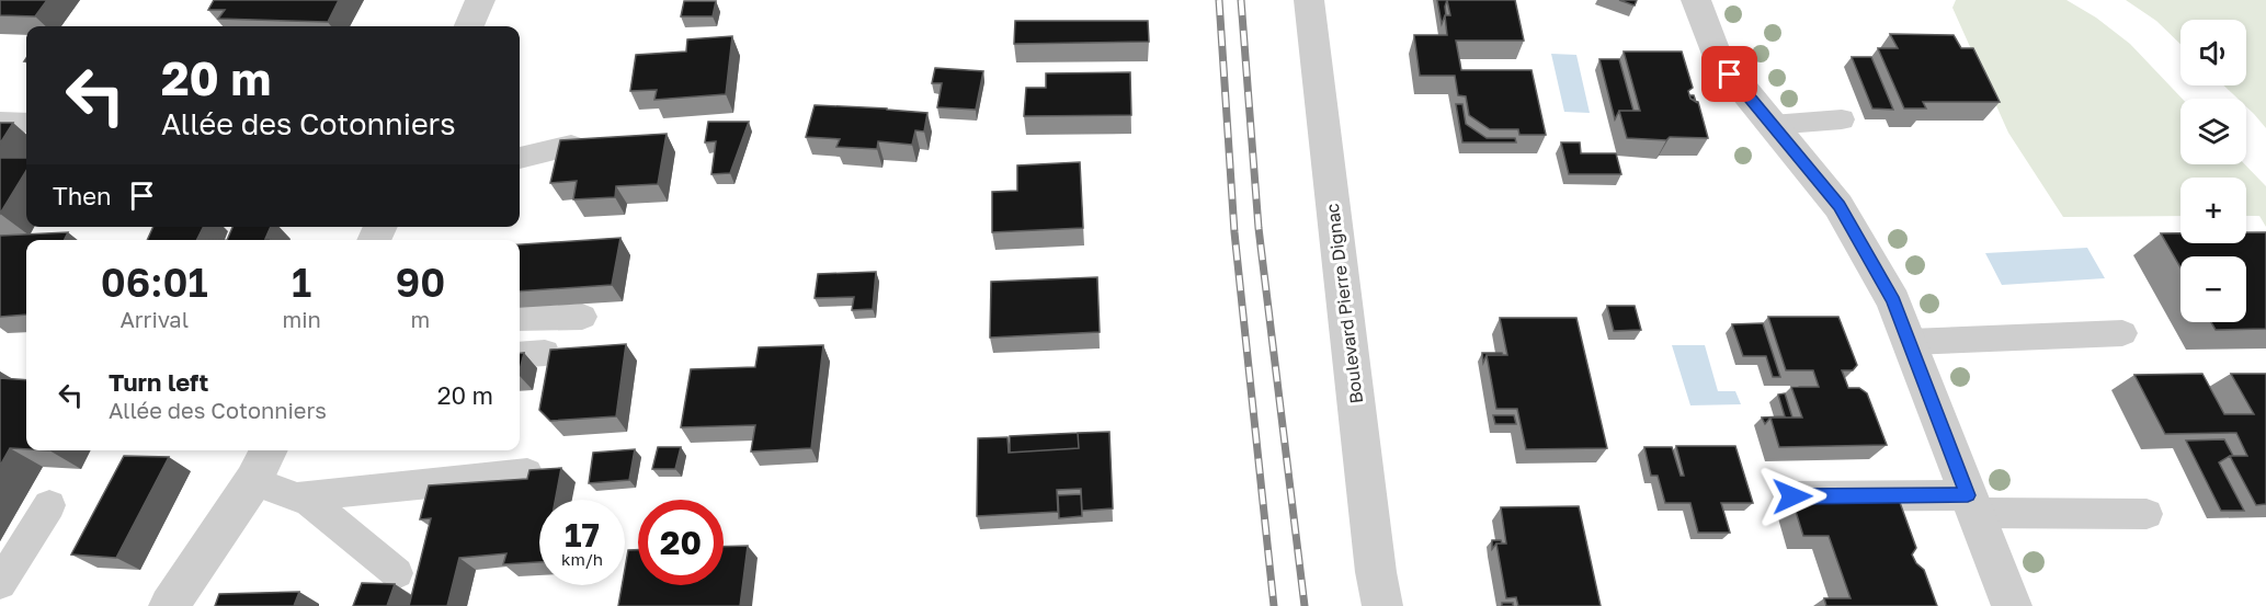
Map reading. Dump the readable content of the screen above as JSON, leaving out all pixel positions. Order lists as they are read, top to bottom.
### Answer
{
  "streets": {
    "street": ["Boulevard Pierre Dignac"]
  },
  "page": {
    "map_buttons": ["+", "−"],
    "turn": ["20 m", "Allée des Cotonniers"],
    "then": "Then",
    "eta": [
      "06:01",
      "Arrival",
      "1",
      "min",
      "90",
      "m"
    ],
    "list": [
      {
        "name": "Turn left",
        "note": "Allée des Cotonniers",
        "value": "20 m"
      }
    ],
    "speed": "17 km/h",
    "limit": "20"
  }
}
